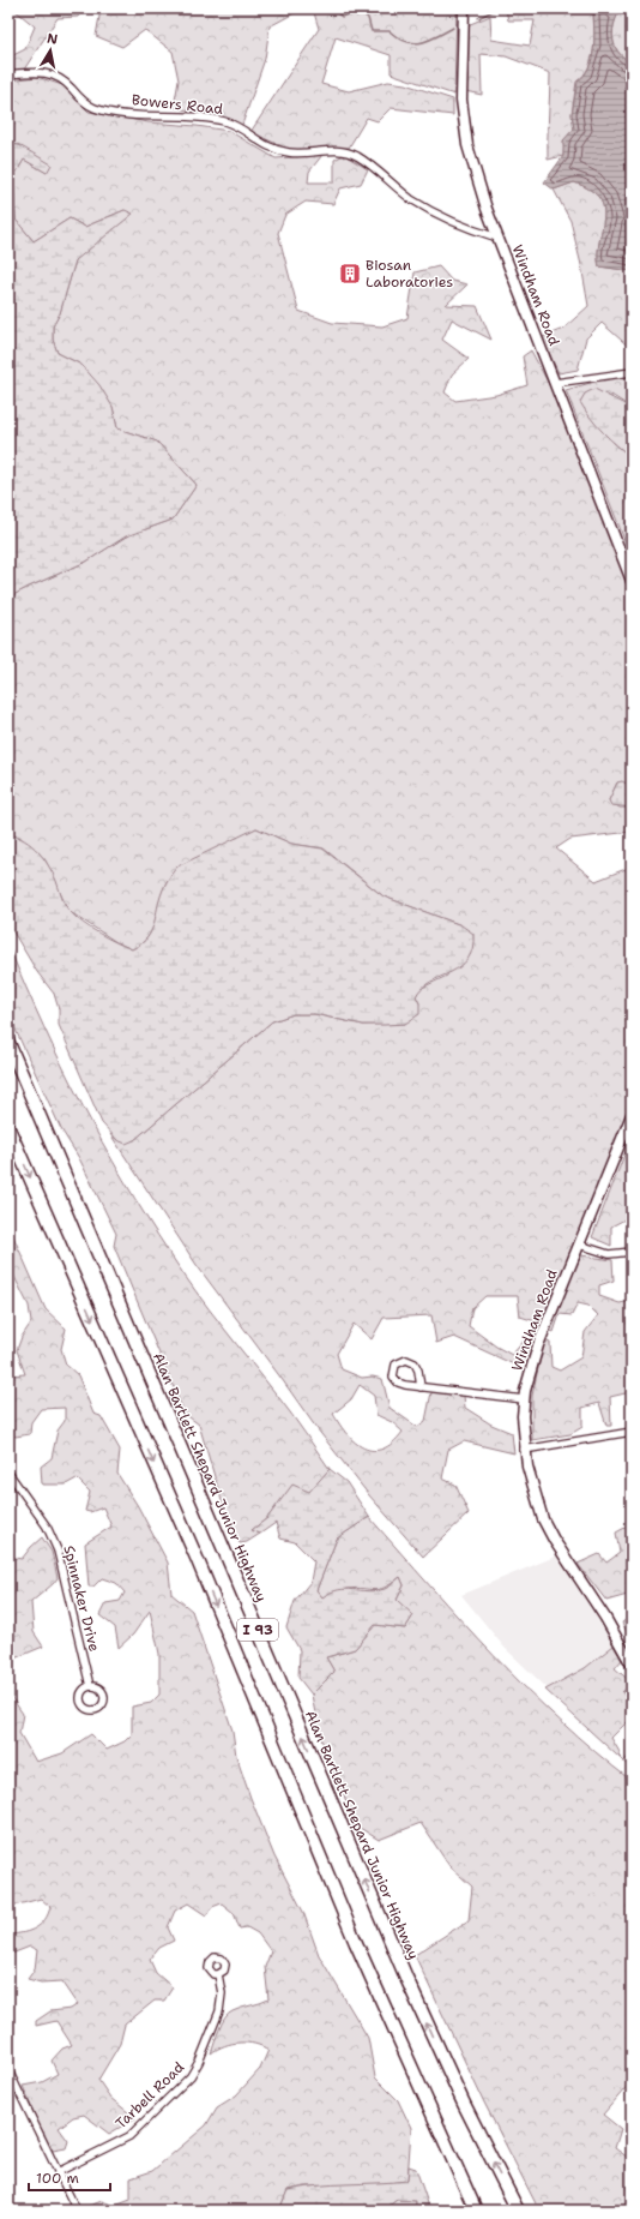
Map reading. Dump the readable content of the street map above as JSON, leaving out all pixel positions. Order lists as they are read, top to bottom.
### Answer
{
  "streets": {
    "highway": ["Alan Bartlett Shepard Junior Highway", "I 93"],
    "street": [
      "Bowers Road",
      "Windham Road",
      "Spinnaker Drive",
      "Tarbell Road"
    ]
  },
  "crossings": [
    ["Bowers Road", "Windham Road"]
  ],
  "places": {
    "building": ["Biosan Laboratories"]
  },
  "scale_bar": "100 m",
  "north": "top"
}
